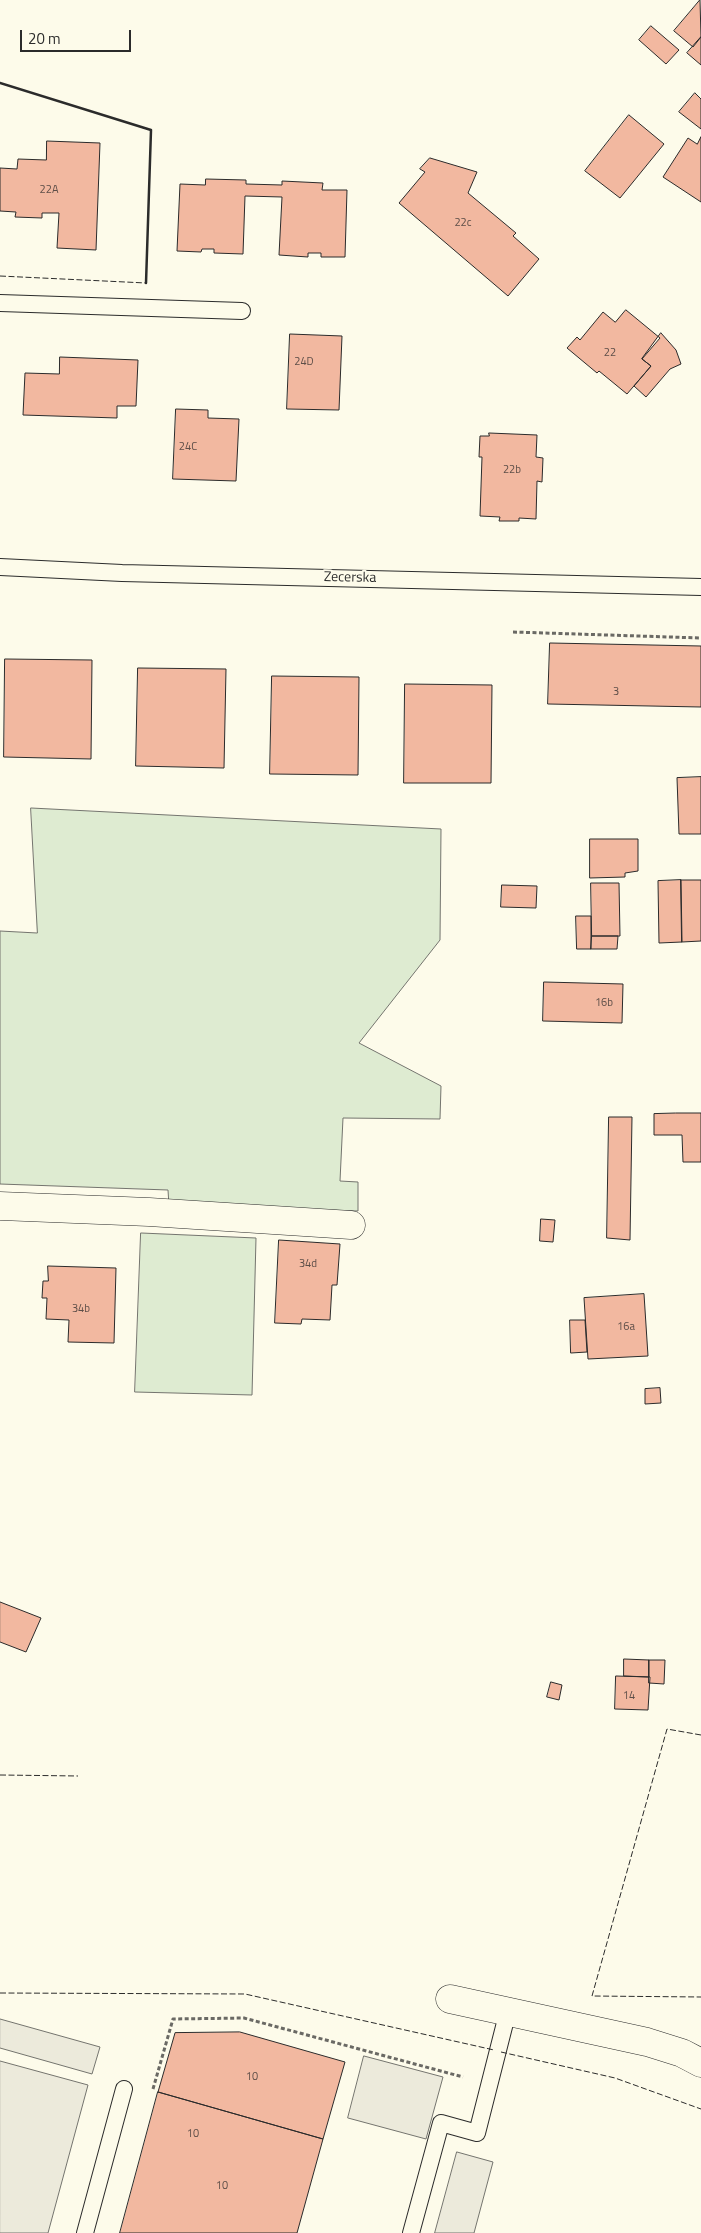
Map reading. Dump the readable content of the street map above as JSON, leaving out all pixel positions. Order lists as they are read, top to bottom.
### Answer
{
  "streets": {
    "lane": ["Zecerska"]
  },
  "house_numbers": [
    "22A",
    "22c",
    "22",
    "24D",
    "24C",
    "22b",
    "3",
    "16b",
    "34d",
    "34b",
    "16a",
    "14",
    "10",
    "10",
    "10"
  ],
  "scale_bar": "20 m"
}
